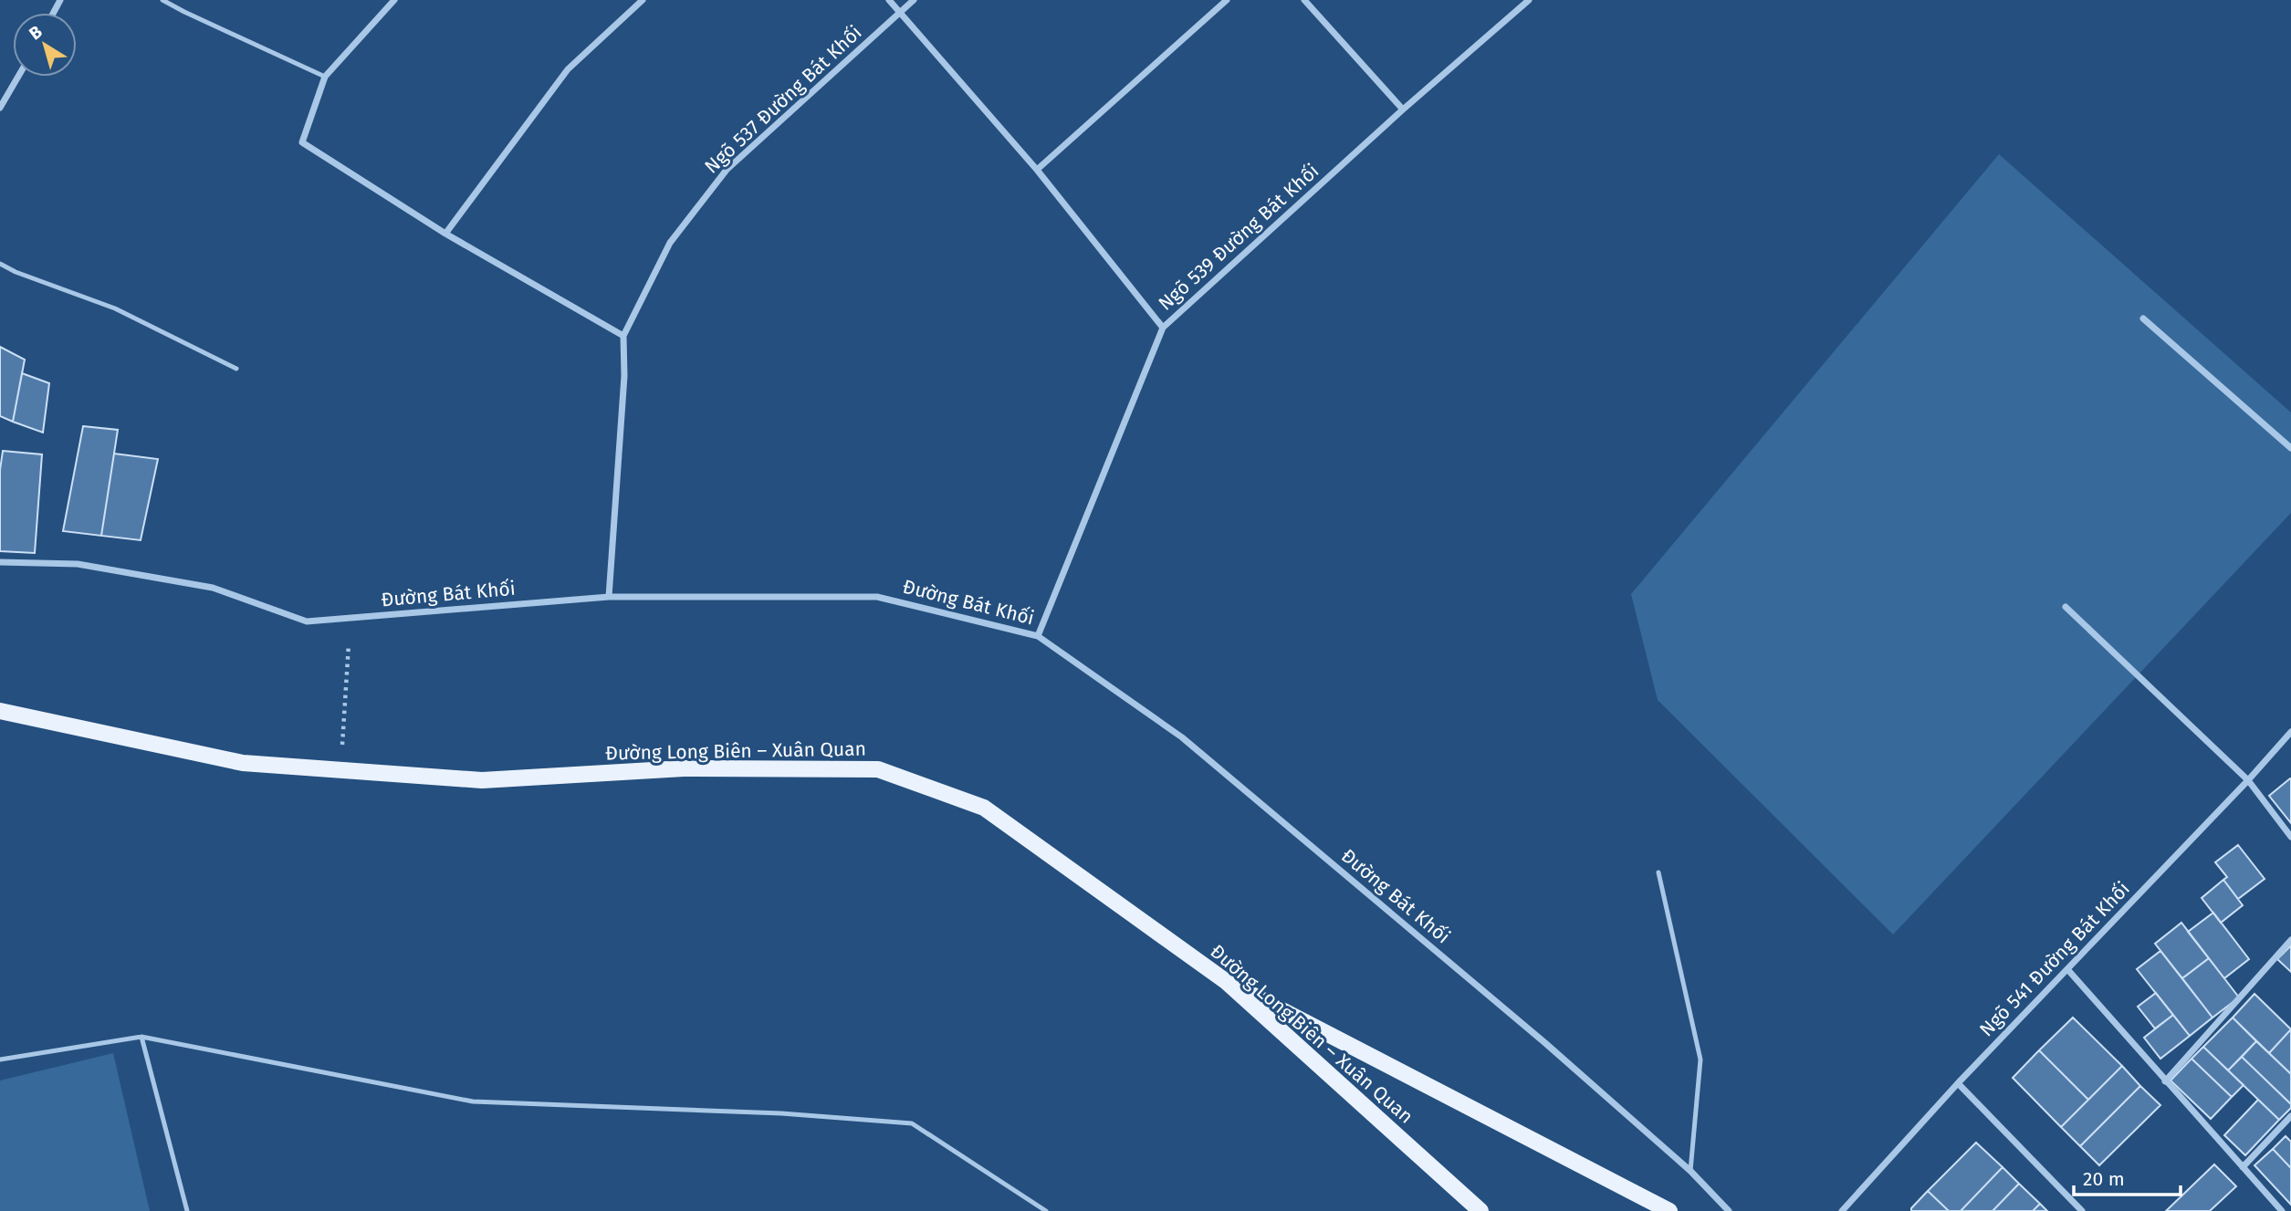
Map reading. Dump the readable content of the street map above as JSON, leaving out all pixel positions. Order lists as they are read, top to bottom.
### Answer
{
  "streets": {
    "main road": ["Đường Long Biên – Xuân Quan"],
    "street": [
      "Ngõ 537 Đường Bát Khối",
      "Ngõ 539 Đường Bát Khối",
      "Đường Bát Khối",
      "Ngõ 541 Đường Bát Khối"
    ]
  },
  "crossings": [
    ["Ngõ 537 Đường Bát Khối", "Đường Bát Khối"],
    ["Ngõ 539 Đường Bát Khối", "Đường Bát Khối"]
  ],
  "scale_bar": "20 m",
  "north": "top left"
}
